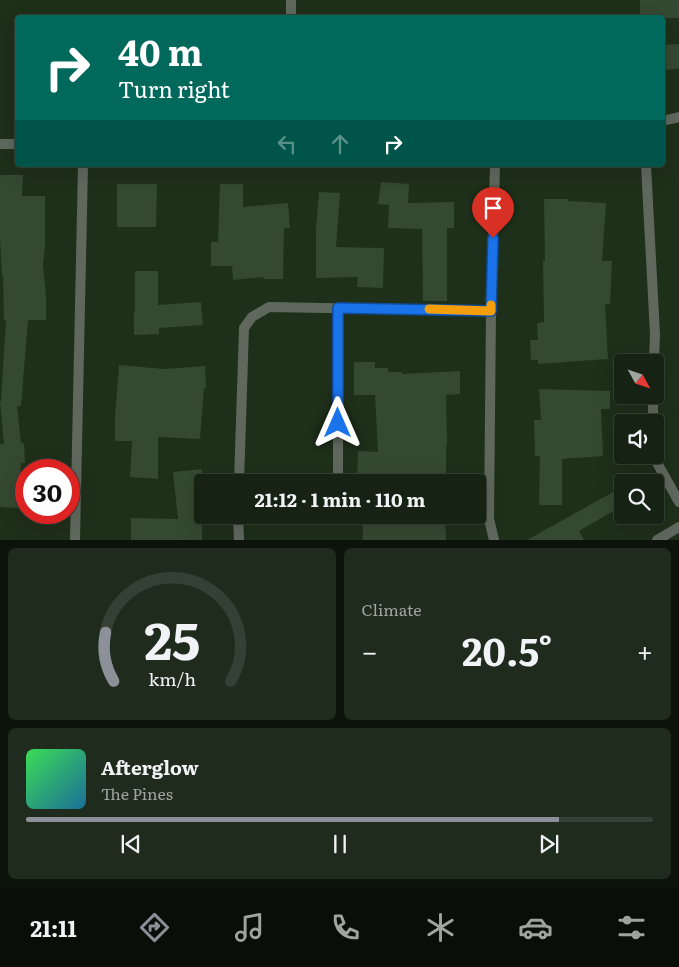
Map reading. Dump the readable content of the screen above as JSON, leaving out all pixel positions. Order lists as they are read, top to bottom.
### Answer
{
  "north": "bottom right",
  "page": {
    "turn": ["40 m", "Turn right"],
    "limit": "30",
    "trip": "21:12 · 1 min · 110 m",
    "tile": "Climate",
    "heat": ["−", "20.5°", "+"],
    "song": ["Afterglow", "The Pines"],
    "tabs": "21:11",
    "gauge": ["25", "km/h"]
  }
}
